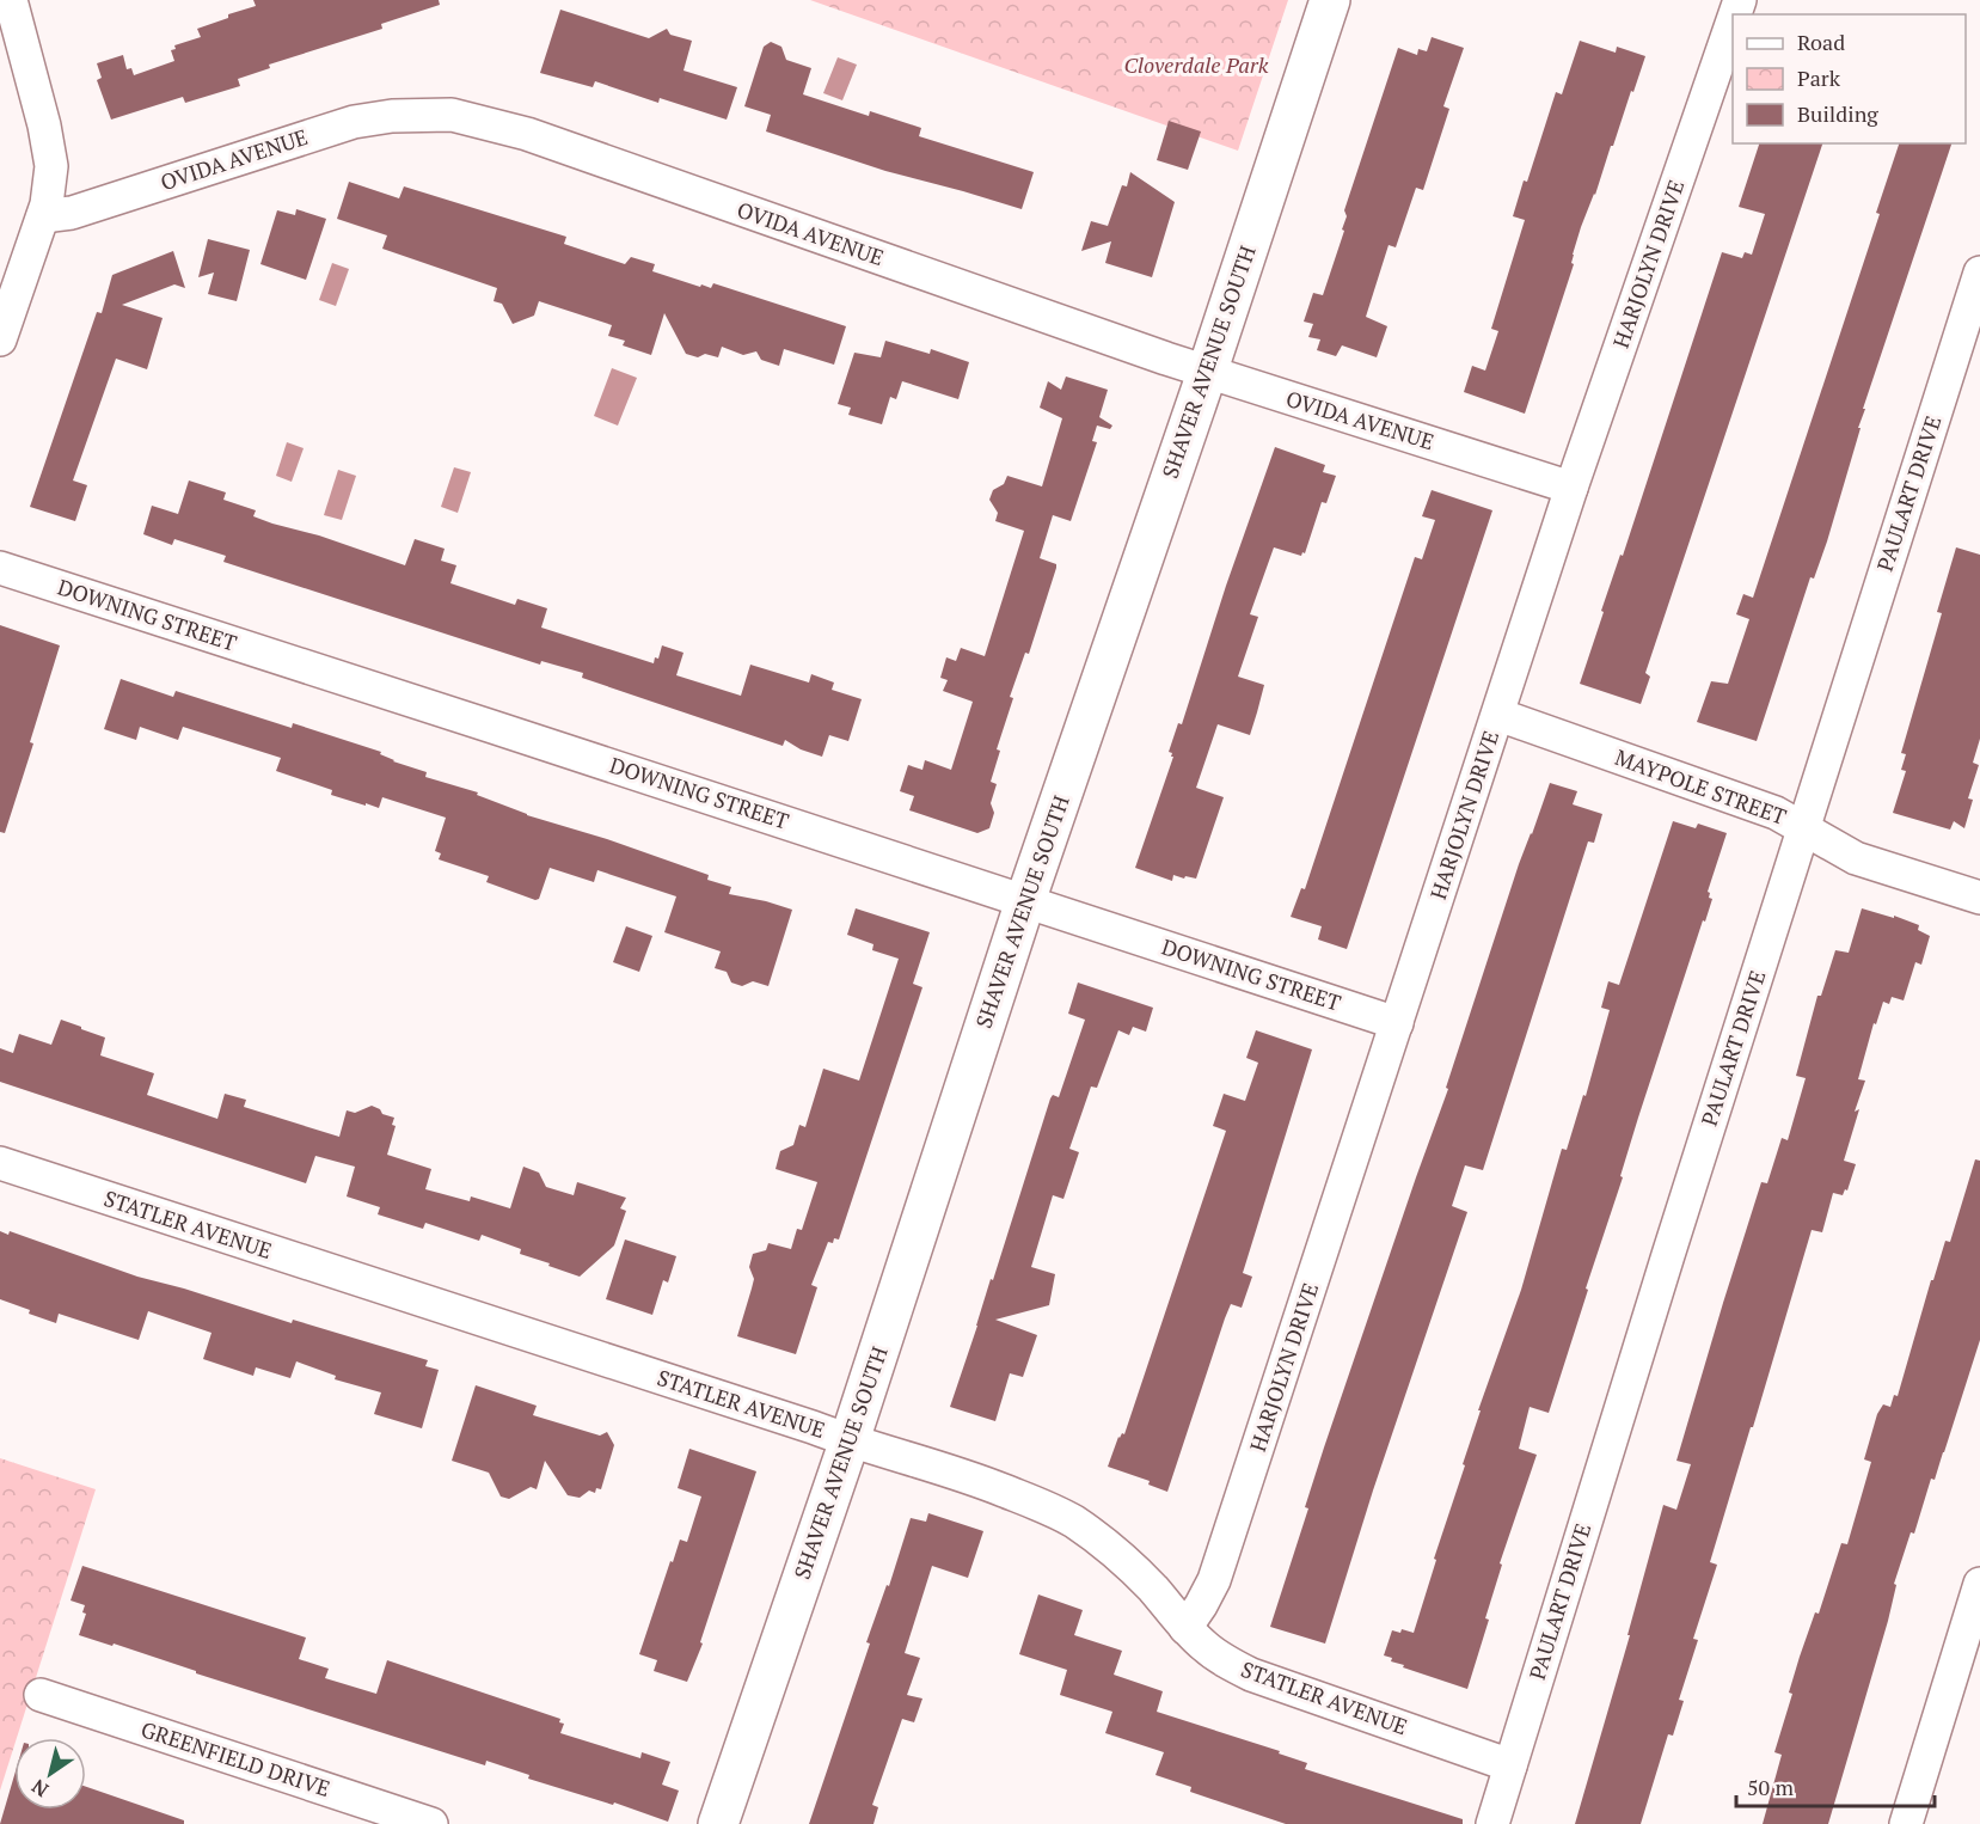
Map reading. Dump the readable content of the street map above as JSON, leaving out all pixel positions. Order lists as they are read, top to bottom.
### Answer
{
  "streets": {
    "street": [
      "OVIDA AVENUE",
      "HARJOLYN DRIVE",
      "SHAVER AVENUE SOUTH",
      "PAULART DRIVE",
      "DOWNING STREET",
      "MAYPOLE STREET",
      "STATLER AVENUE",
      "GREENFIELD DRIVE"
    ]
  },
  "crossings": [
    ["OVIDA AVENUE", "HARJOLYN DRIVE"],
    ["OVIDA AVENUE", "SHAVER AVENUE SOUTH"],
    ["HARJOLYN DRIVE", "DOWNING STREET"],
    ["HARJOLYN DRIVE", "MAYPOLE STREET"],
    ["HARJOLYN DRIVE", "STATLER AVENUE"],
    ["SHAVER AVENUE SOUTH", "DOWNING STREET"],
    ["SHAVER AVENUE SOUTH", "STATLER AVENUE"],
    ["PAULART DRIVE", "MAYPOLE STREET"],
    ["PAULART DRIVE", "STATLER AVENUE"]
  ],
  "parks": ["Cloverdale Park"],
  "legend": ["Road", "Park", "Building"],
  "scale_bar": "50 m",
  "north": "bottom left"
}
